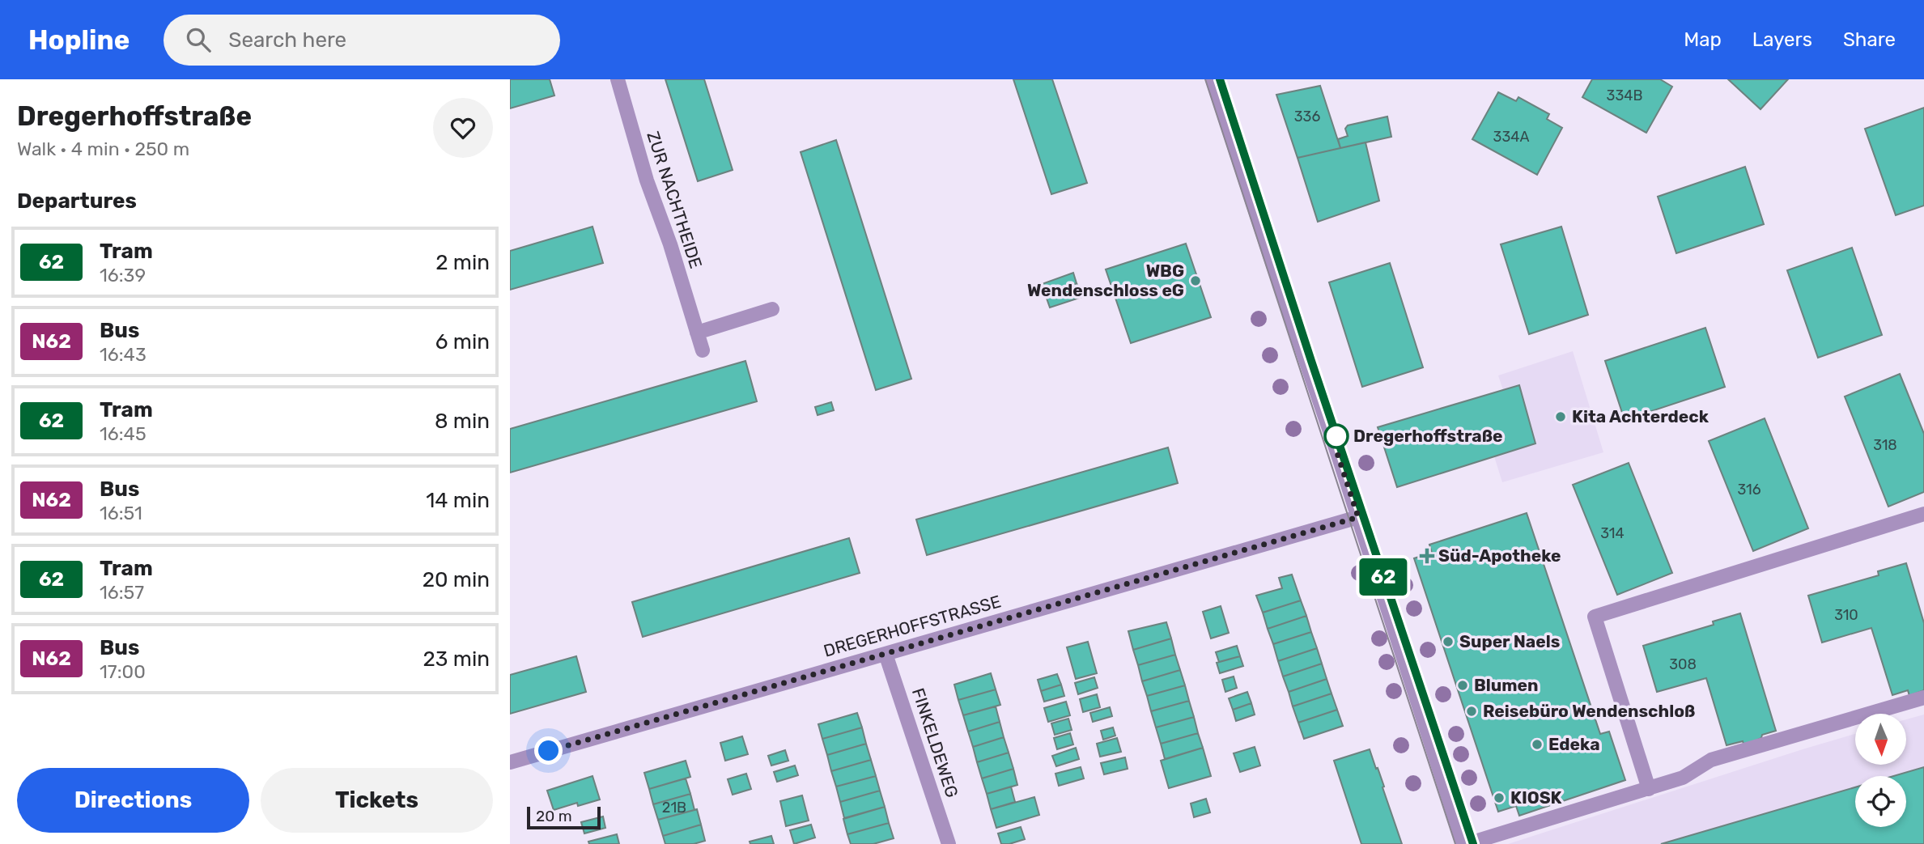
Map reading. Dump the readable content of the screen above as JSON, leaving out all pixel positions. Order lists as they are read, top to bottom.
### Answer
{
  "streets": {
    "street": ["ZUR NACHTHEIDE", "DREGERHOFFSTRASSE", "FINKELDEWEG"]
  },
  "crossings": [
    ["DREGERHOFFSTRASSE", "FINKELDEWEG"]
  ],
  "places": {
    "other": [
      "WBG Wendenschloss eG",
      "Kita Achterdeck",
      "Dregerhoffstraße",
      "Super Naels",
      "Blumen",
      "Reisebüro Wendenschloß",
      "Edeka",
      "KIOSK"
    ],
    "health": ["Süd-Apotheke"]
  },
  "lines": ["tram line 62"],
  "house_numbers": [
    "334B",
    "336",
    "334A",
    "318",
    "316",
    "314",
    "310",
    "308",
    "21B"
  ],
  "scale_bar": "20 m",
  "north": "bottom",
  "page": {
    "header": "Hopline",
    "search": "Search here",
    "nav": ["Map", "Layers", "Share"],
    "heading": [
      ["Dregerhoffstraße", "Walk · 4 min · 250 m"],
      "Departures"
    ],
    "on_map": "62",
    "list": [
      {
        "mark": "62",
        "name": "Tram",
        "note": "16:39",
        "value": "2 min"
      },
      {
        "mark": "N62",
        "name": "Bus",
        "note": "16:43",
        "value": "6 min"
      },
      {
        "mark": "62",
        "name": "Tram",
        "note": "16:45",
        "value": "8 min"
      },
      {
        "mark": "N62",
        "name": "Bus",
        "note": "16:51",
        "value": "14 min"
      },
      {
        "mark": "62",
        "name": "Tram",
        "note": "16:57",
        "value": "20 min"
      },
      {
        "mark": "N62",
        "name": "Bus",
        "note": "17:00",
        "value": "23 min"
      }
    ],
    "buttons": ["Directions", "Tickets"],
    "scale": "20 m"
  }
}
